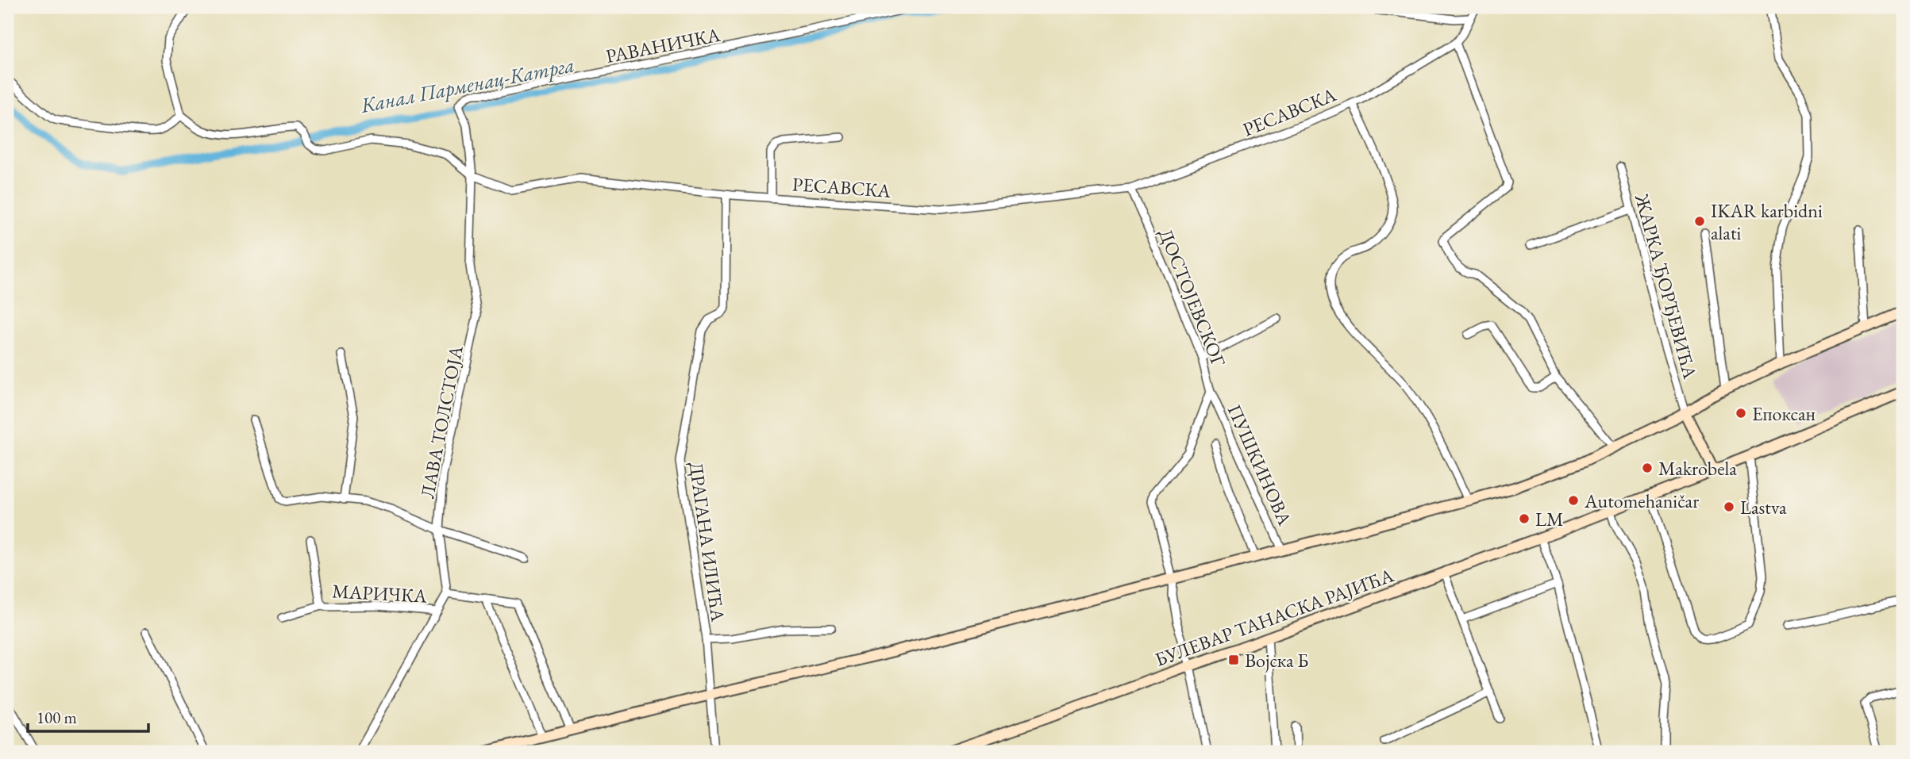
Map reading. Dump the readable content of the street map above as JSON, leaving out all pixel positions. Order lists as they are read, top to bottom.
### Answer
{
  "streets": {
    "street": [
      "РАВАНИЧКА",
      "РЕСАВСКА",
      "ЖАРКА ЂОРЂЕВИЋА",
      "ДОСТОЈЕВСКОГ",
      "ЛАВА ТОЛСТОЈА",
      "ПУШКИНОВА",
      "ДРАГАНА ИЛИЋА",
      "МАРИЧКА",
      "БУЛЕВАР ТАНАСКА РАЈИЋА"
    ]
  },
  "crossings": [
    ["РАВАНИЧКА", "РЕСАВСКА"],
    ["РАВАНИЧКА", "ЛАВА ТОЛСТОЈА"],
    ["РЕСАВСКА", "ДОСТОЈЕВСКОГ"],
    ["РЕСАВСКА", "ЛАВА ТОЛСТОЈА"],
    ["РЕСАВСКА", "ДРАГАНА ИЛИЋА"],
    ["ДОСТОЈЕВСКОГ", "ПУШКИНОВА"],
    ["ДОСТОЈЕВСКОГ", "БУЛЕВАР ТАНАСКА РАЈИЋА"]
  ],
  "water": ["Канал Парменац-Катрга"],
  "places": {
    "other": [
      "IKAR karbidni alati",
      "Епоксан",
      "Makrobela",
      "Automehaničar",
      "Lastva",
      "LM"
    ],
    "transit": ["Војска Б"]
  },
  "scale_bar": "100 m"
}
